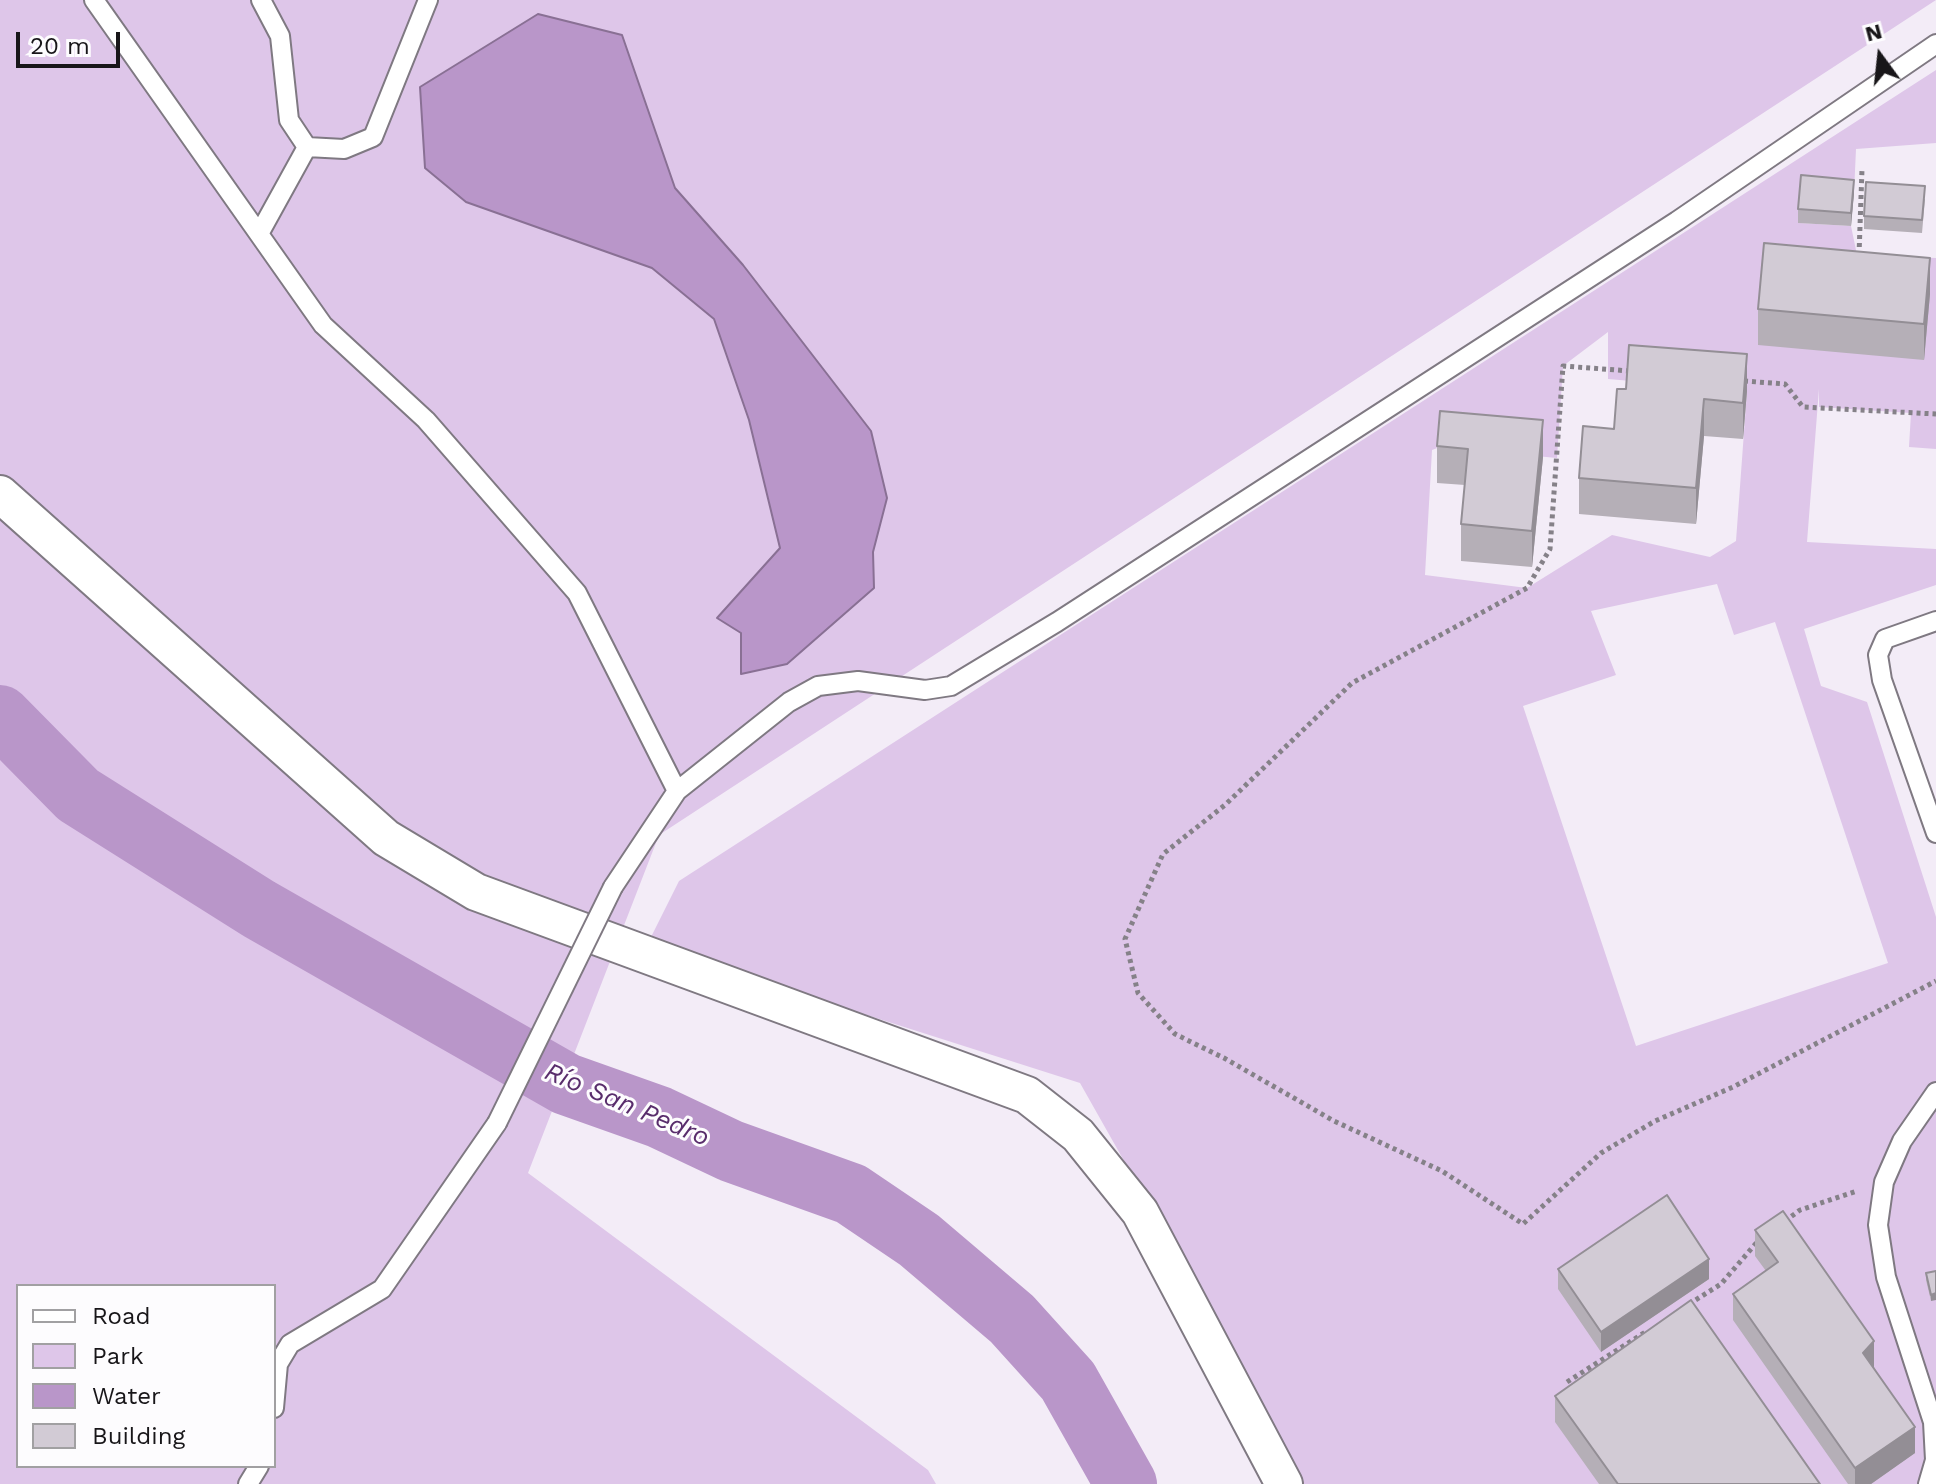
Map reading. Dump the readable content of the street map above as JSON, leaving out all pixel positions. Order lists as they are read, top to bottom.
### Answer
{
  "water": ["Río San Pedro"],
  "legend": [
    "Road",
    "Park",
    "Water",
    "Building"
  ],
  "scale_bar": "20 m",
  "north": "top"
}
